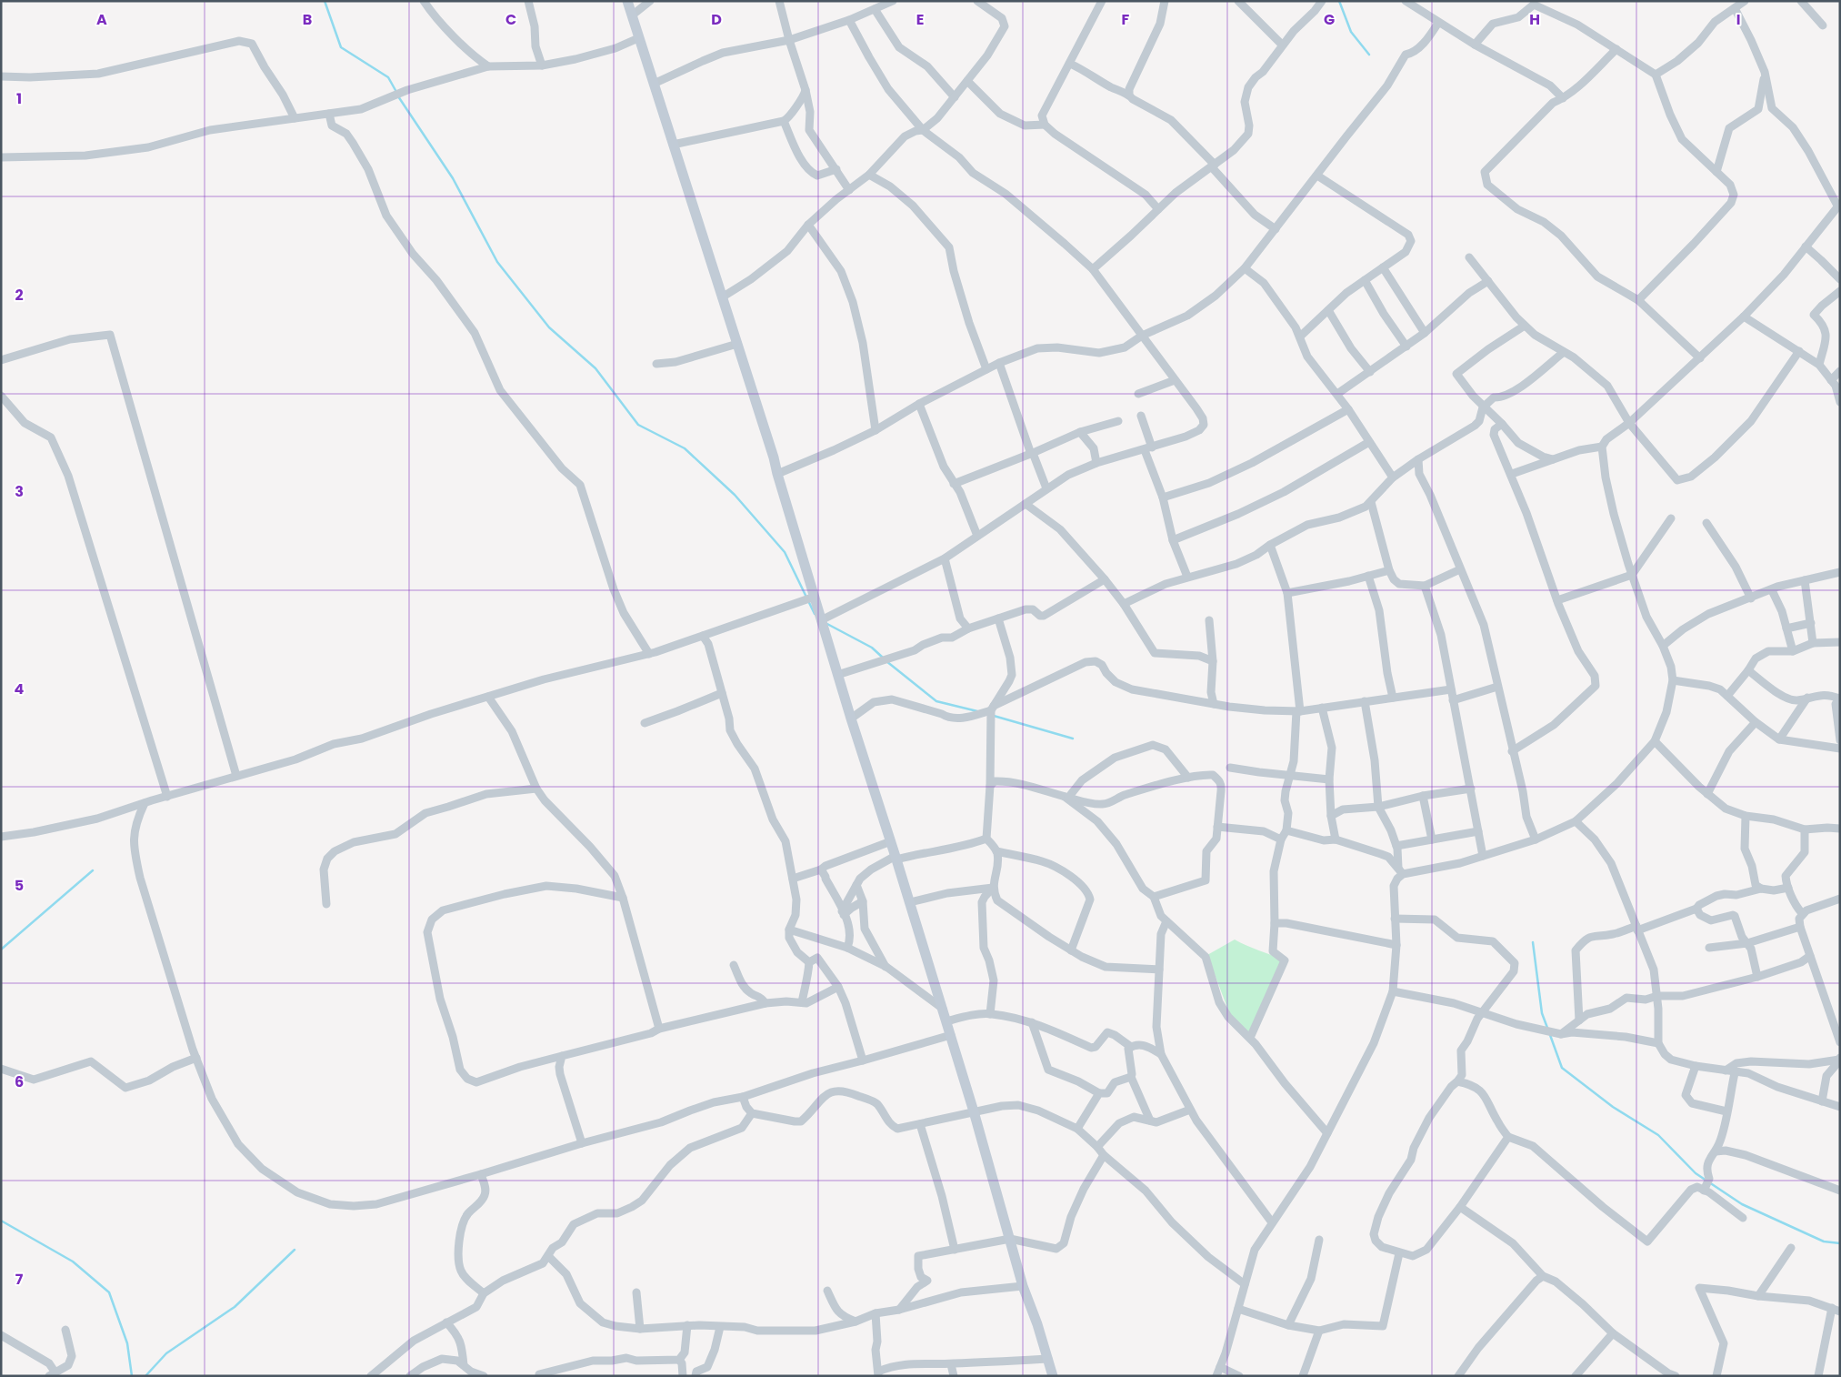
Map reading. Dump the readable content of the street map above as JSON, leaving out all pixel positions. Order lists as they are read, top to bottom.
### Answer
{
  "grid": {
    "columns": [
      "A",
      "B",
      "C",
      "D",
      "E",
      "F",
      "G",
      "H",
      "I"
    ],
    "rows": [
      "1",
      "2",
      "3",
      "4",
      "5",
      "6",
      "7"
    ]
  }
}
